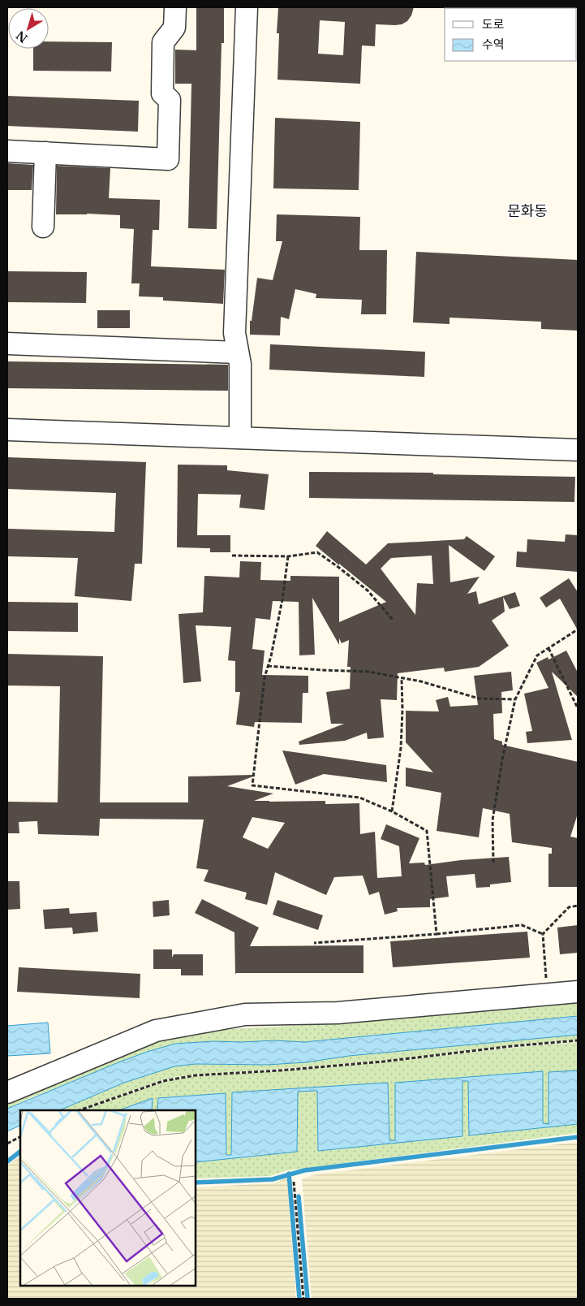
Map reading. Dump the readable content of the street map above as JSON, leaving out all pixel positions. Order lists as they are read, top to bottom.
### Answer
{
  "districts": ["문화동"],
  "legend": ["도로", "수역"],
  "north": "bottom left"
}
